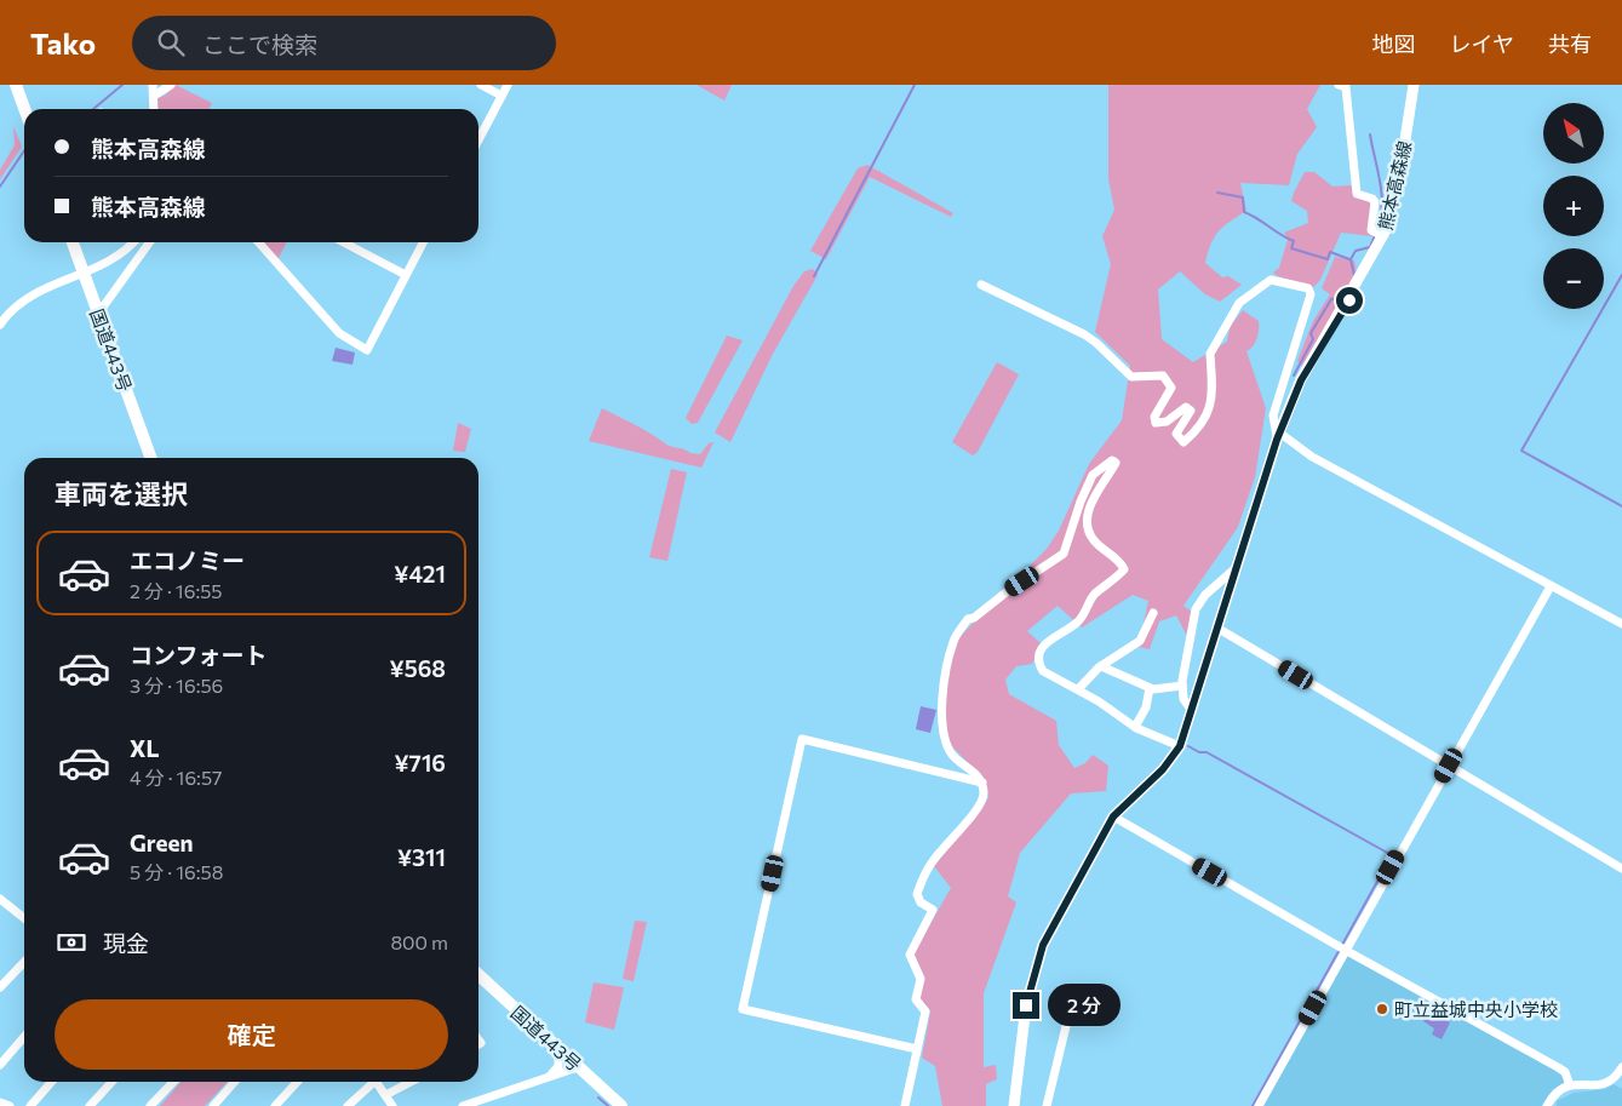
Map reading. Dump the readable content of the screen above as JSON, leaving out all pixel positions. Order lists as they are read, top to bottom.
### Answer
{
  "streets": {
    "highway": ["国道443号"],
    "main road": ["熊本高森線"]
  },
  "places": ["町立益城中央小学校"],
  "north": "top left",
  "page": {
    "header": "Tako",
    "search": "ここで検索",
    "nav": ["地図", "レイヤ", "共有"],
    "map_buttons": ["+", "−"],
    "banner": ["熊本高森線", "熊本高森線"],
    "heading": "車両を選択",
    "list": [
      {
        "name": "エコノミー",
        "note": "2 分 · 16:55",
        "value": "¥421"
      },
      {
        "name": "コンフォート",
        "note": "3 分 · 16:56",
        "value": "¥568"
      },
      {
        "name": "XL",
        "note": "4 分 · 16:57",
        "value": "¥716"
      },
      {
        "name": "Green",
        "note": "5 分 · 16:58",
        "value": "¥311"
      }
    ],
    "pay": ["現金", "800 m"],
    "bubble": "2 分",
    "buttons": "確定"
  }
}
